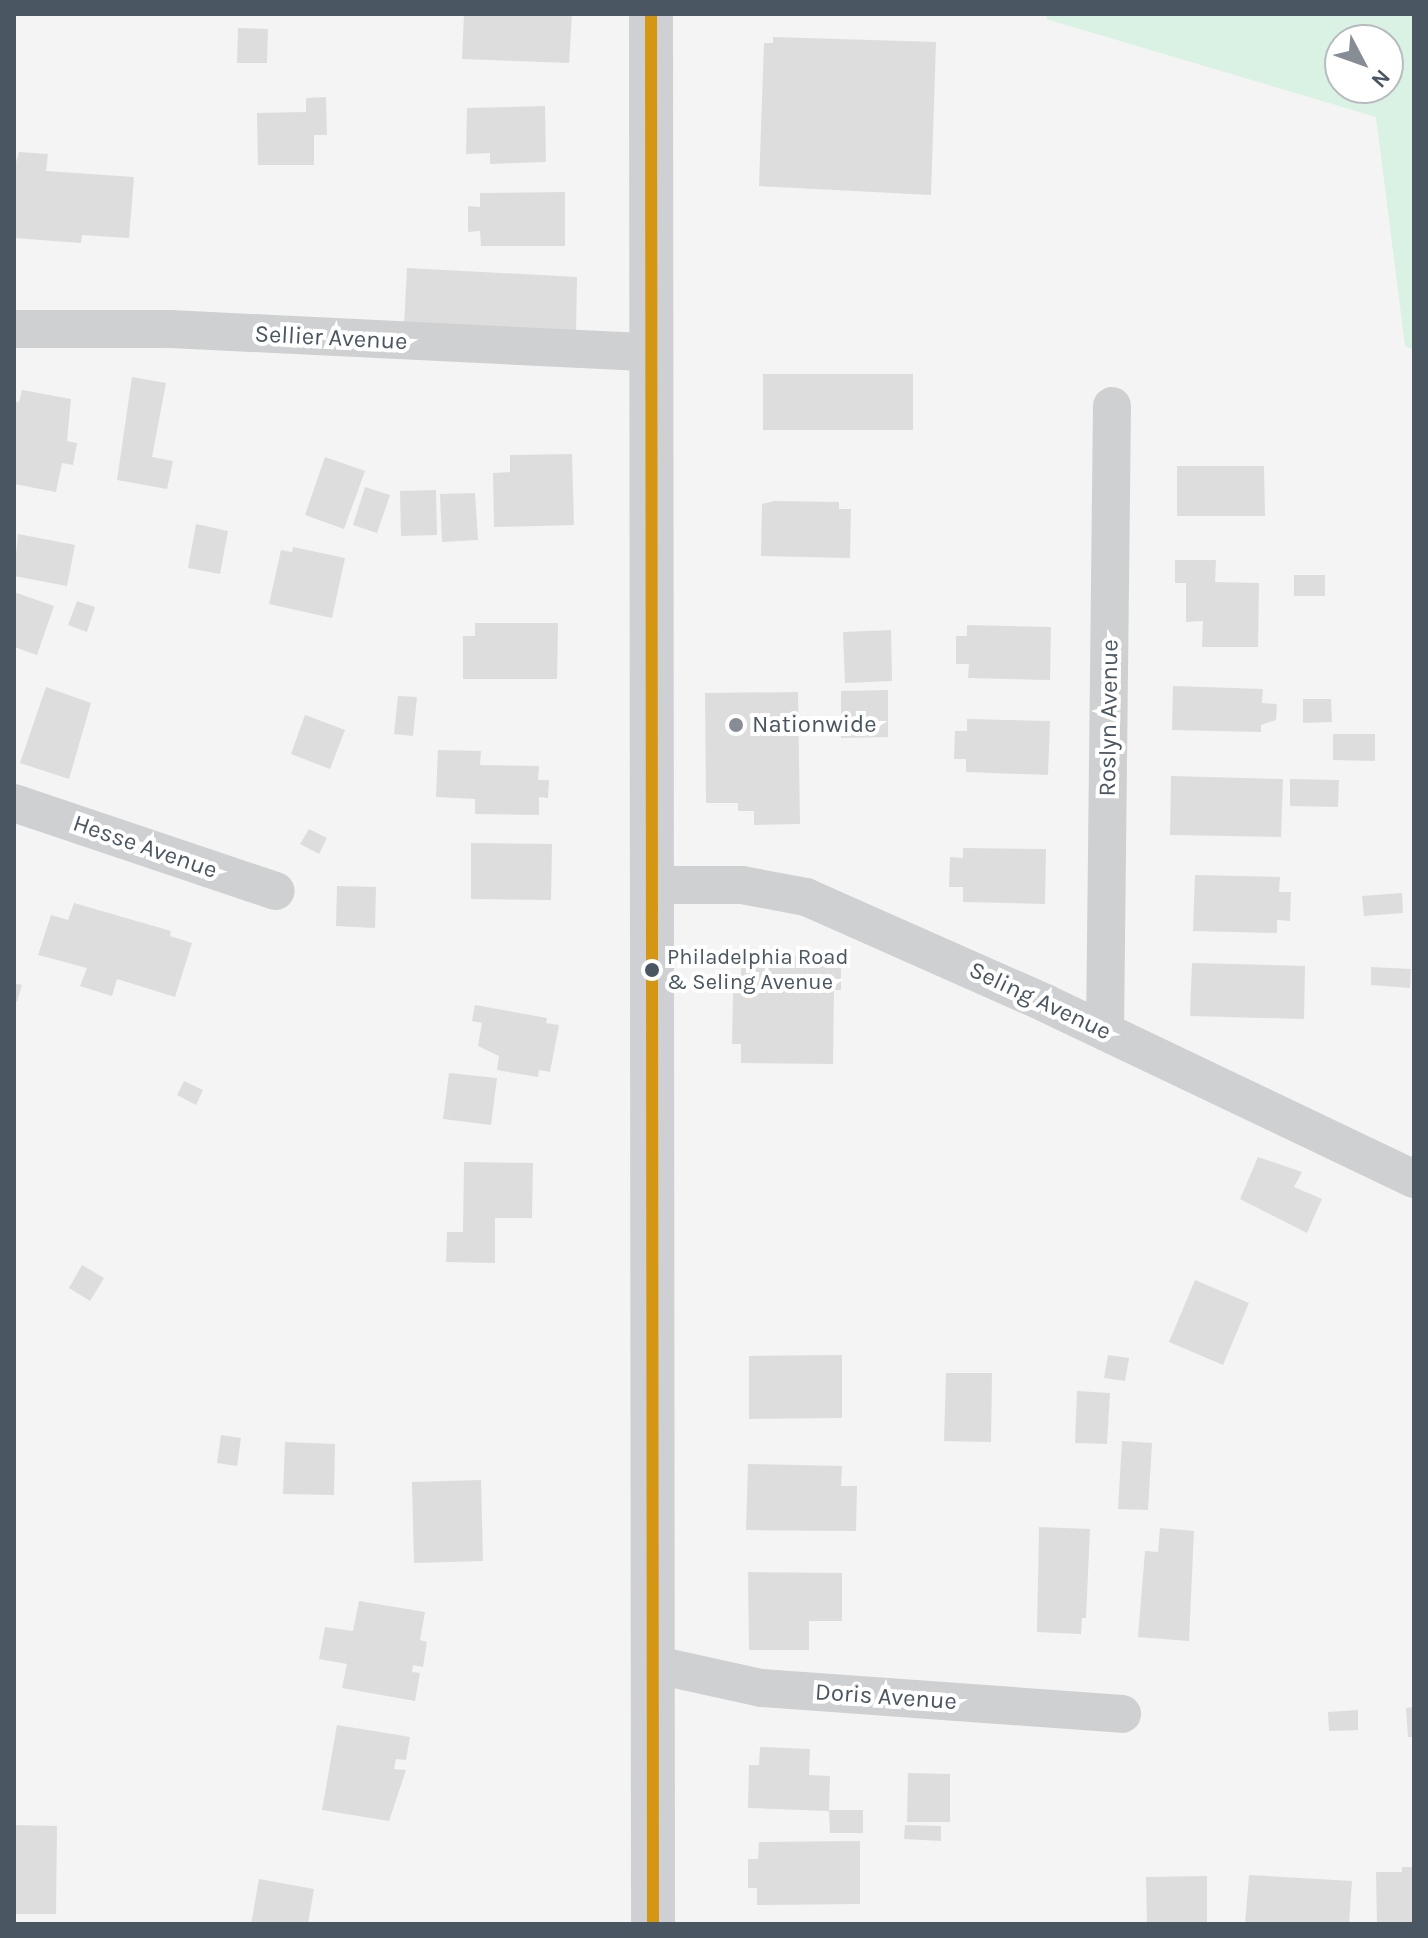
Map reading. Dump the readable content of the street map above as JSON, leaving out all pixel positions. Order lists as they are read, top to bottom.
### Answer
{
  "streets": {
    "street": [
      "Sellier Avenue",
      "Roslyn Avenue",
      "Hesse Avenue",
      "Seling Avenue",
      "Doris Avenue"
    ]
  },
  "crossings": [
    ["Roslyn Avenue", "Seling Avenue"]
  ],
  "places": ["Nationwide", "Philadelphia Road & Seling Avenue"],
  "north": "bottom right"
}
